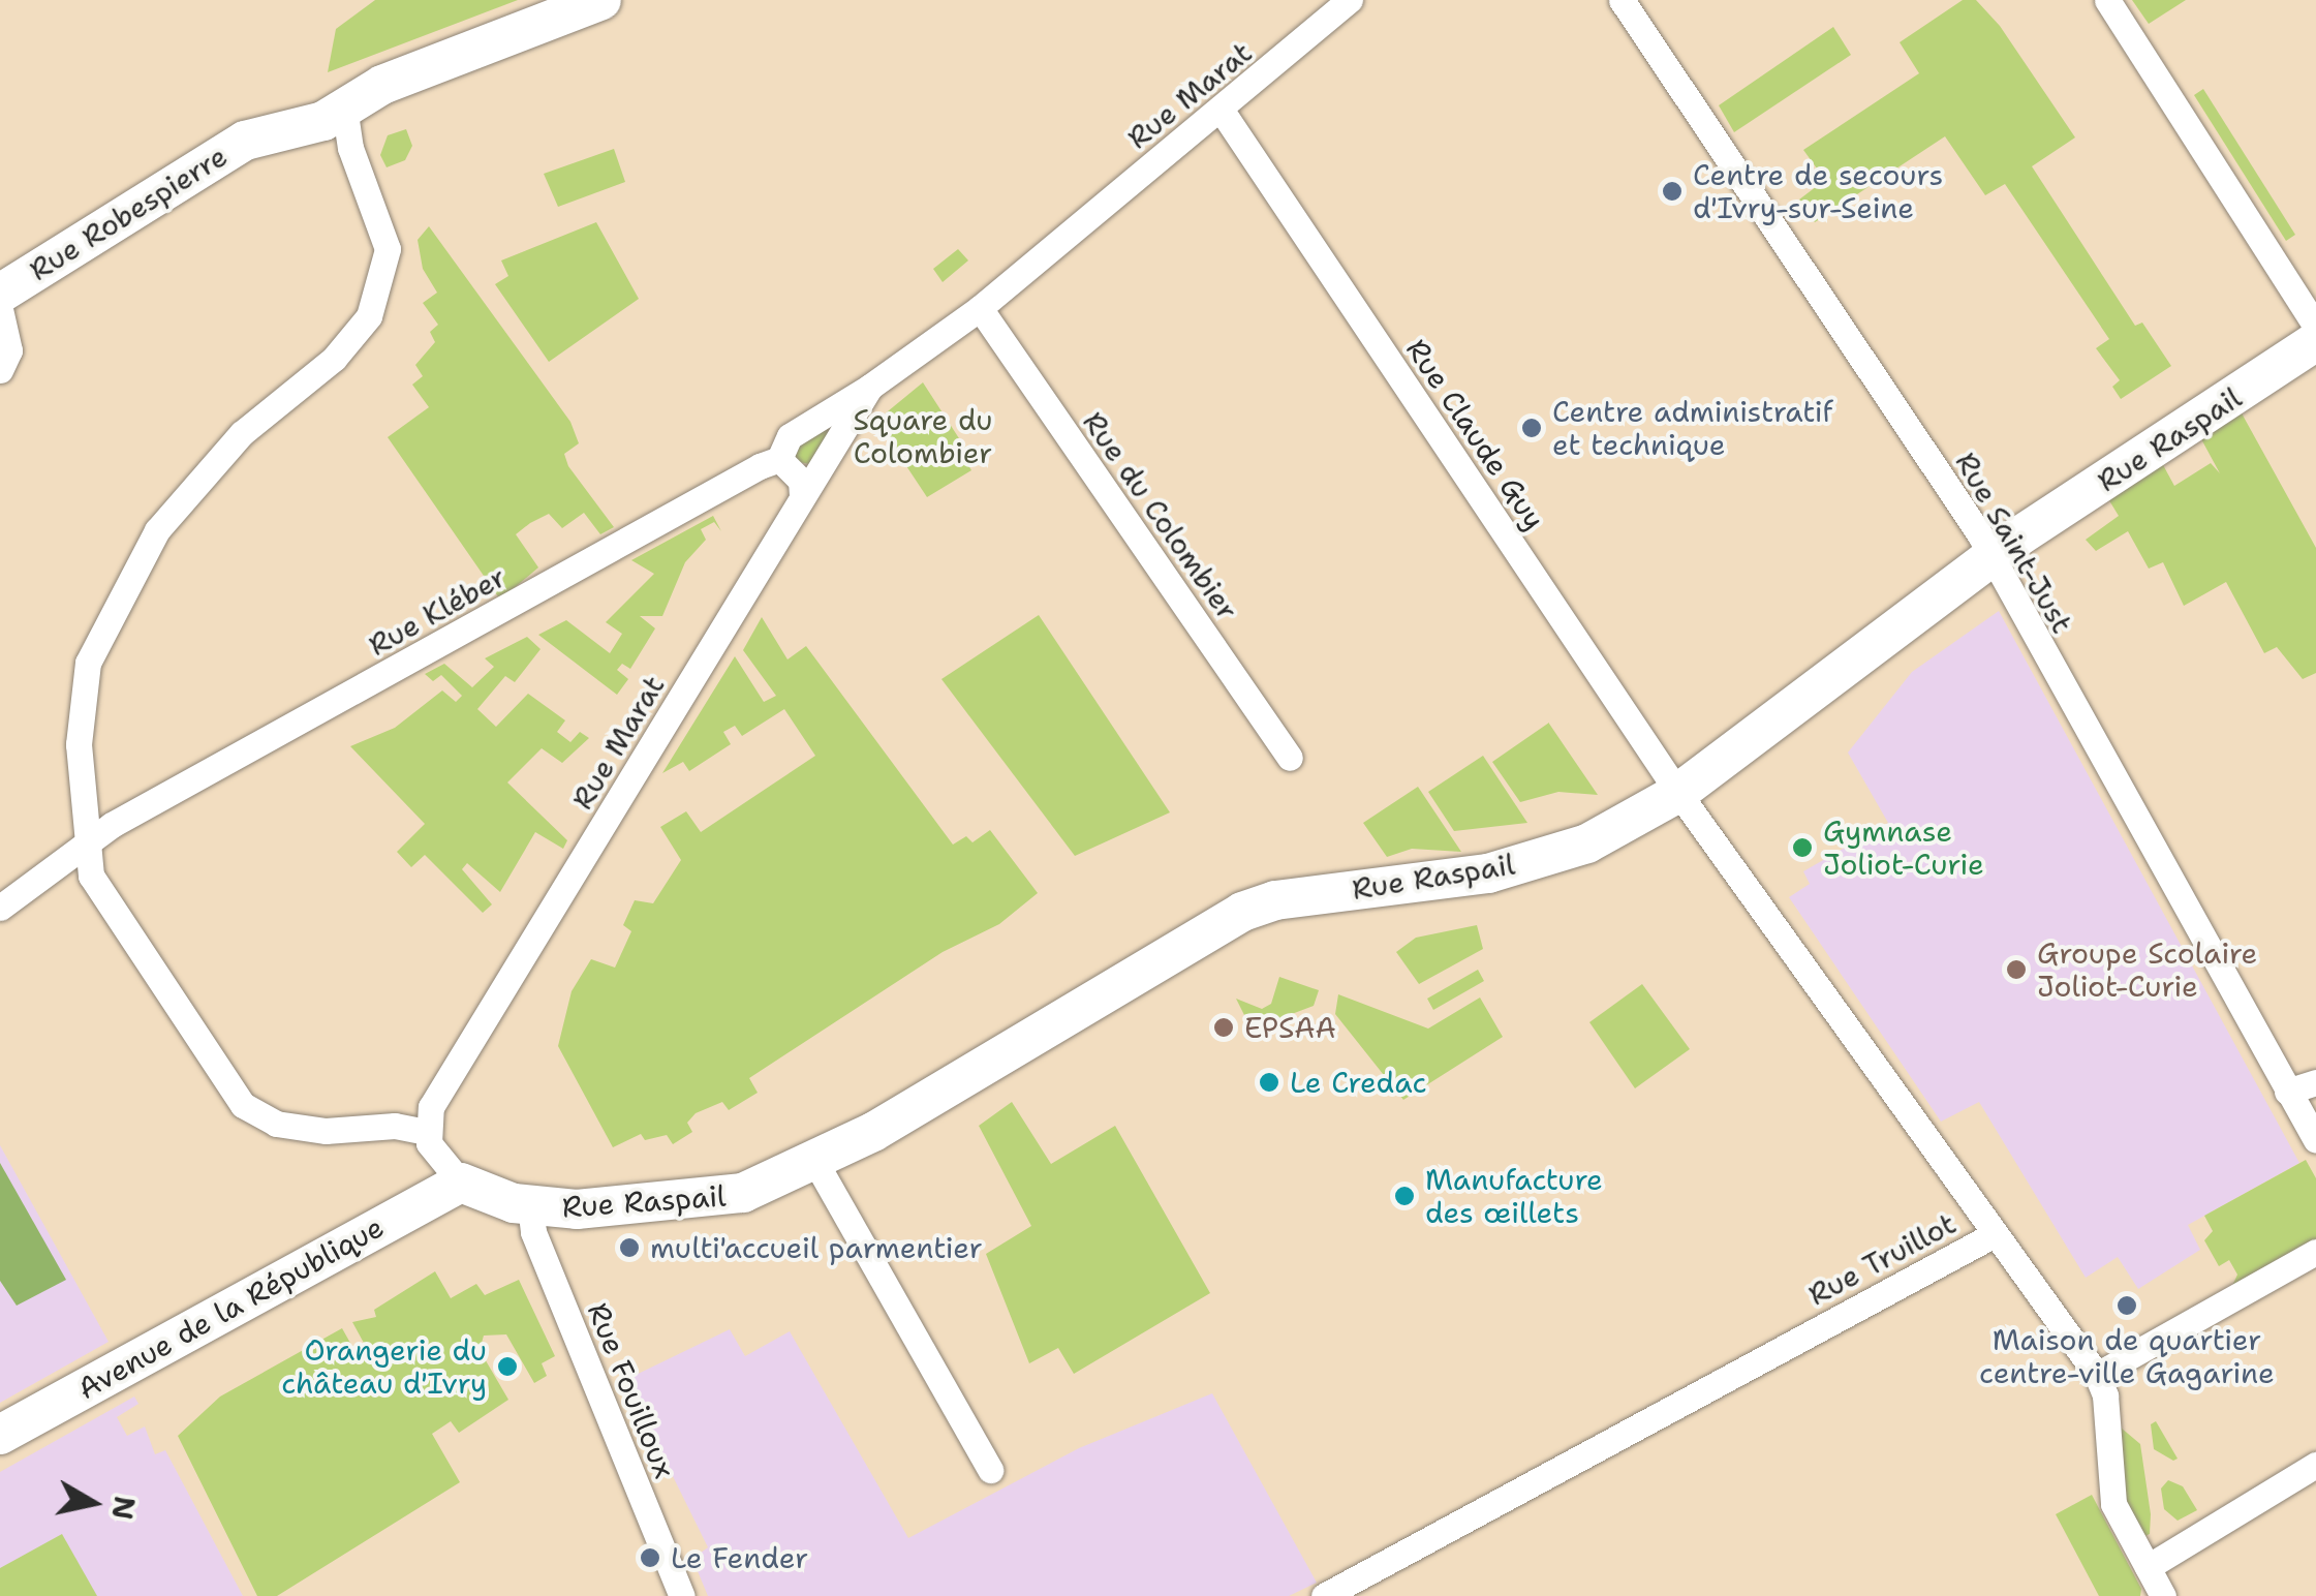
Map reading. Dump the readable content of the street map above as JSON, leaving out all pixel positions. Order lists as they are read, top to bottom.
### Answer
{
  "streets": {
    "street": [
      "Rue Marat",
      "Rue Robespierre",
      "Rue Claude Guy",
      "Rue Raspail",
      "Rue du Colombier",
      "Rue Saint-Just",
      "Rue Kléber",
      "Rue Truillot",
      "Avenue de la République",
      "Rue Fouilloux"
    ]
  },
  "crossings": [
    ["Rue Marat", "Rue Claude Guy"],
    ["Rue Marat", "Rue du Colombier"],
    ["Rue Marat", "Rue Kléber"],
    ["Rue Claude Guy", "Rue Raspail"],
    ["Rue Claude Guy", "Rue Truillot"],
    ["Rue Raspail", "Rue Saint-Just"],
    ["Rue Raspail", "Rue Truillot"],
    ["Rue Raspail", "Rue Fouilloux"]
  ],
  "parks": ["Square du Colombier"],
  "places": [
    "Centre de secours d'Ivry-sur-Seine",
    "Centre administratif et technique",
    "Gymnase Joliot-Curie",
    "Groupe Scolaire Joliot-Curie",
    "EPSAA",
    "Le Credac",
    "Manufacture des œillets",
    "multi'accueil parmentier",
    "Maison de quartier centre-ville Gagarine",
    "Orangerie du château d'Ivry",
    "Le Fender"
  ],
  "north": "right"
}
